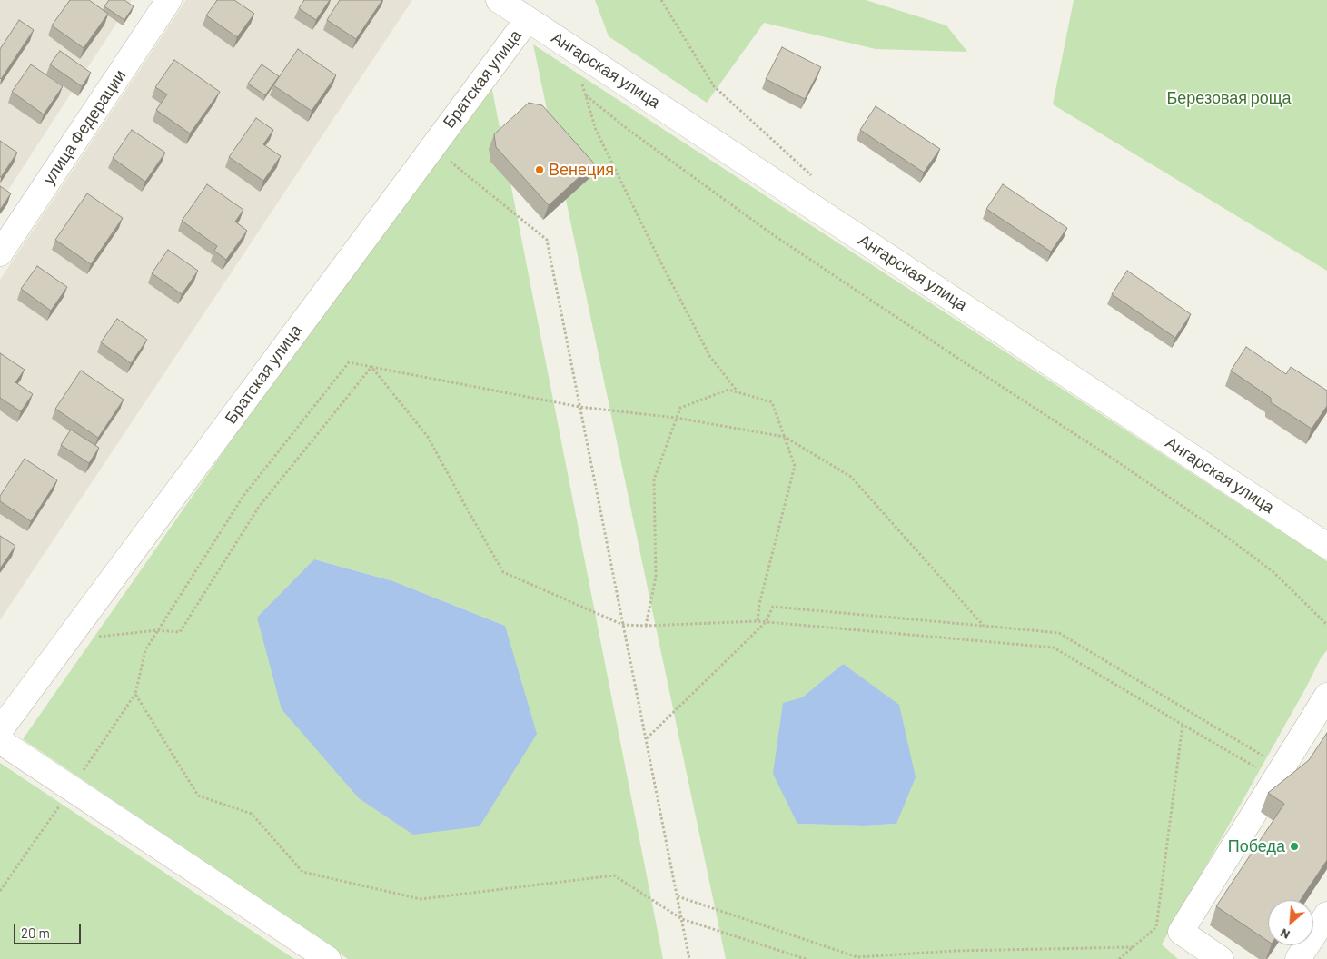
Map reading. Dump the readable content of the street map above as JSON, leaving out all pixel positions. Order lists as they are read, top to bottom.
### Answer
{
  "streets": {
    "street": ["Ангарская улица", "Братская улица", "улица Федерации"]
  },
  "crossings": [
    ["Ангарская улица", "Братская улица"]
  ],
  "parks": ["Березовая роща"],
  "places": ["Венеция", "Победа"],
  "scale_bar": "20 m",
  "north": "bottom left"
}
